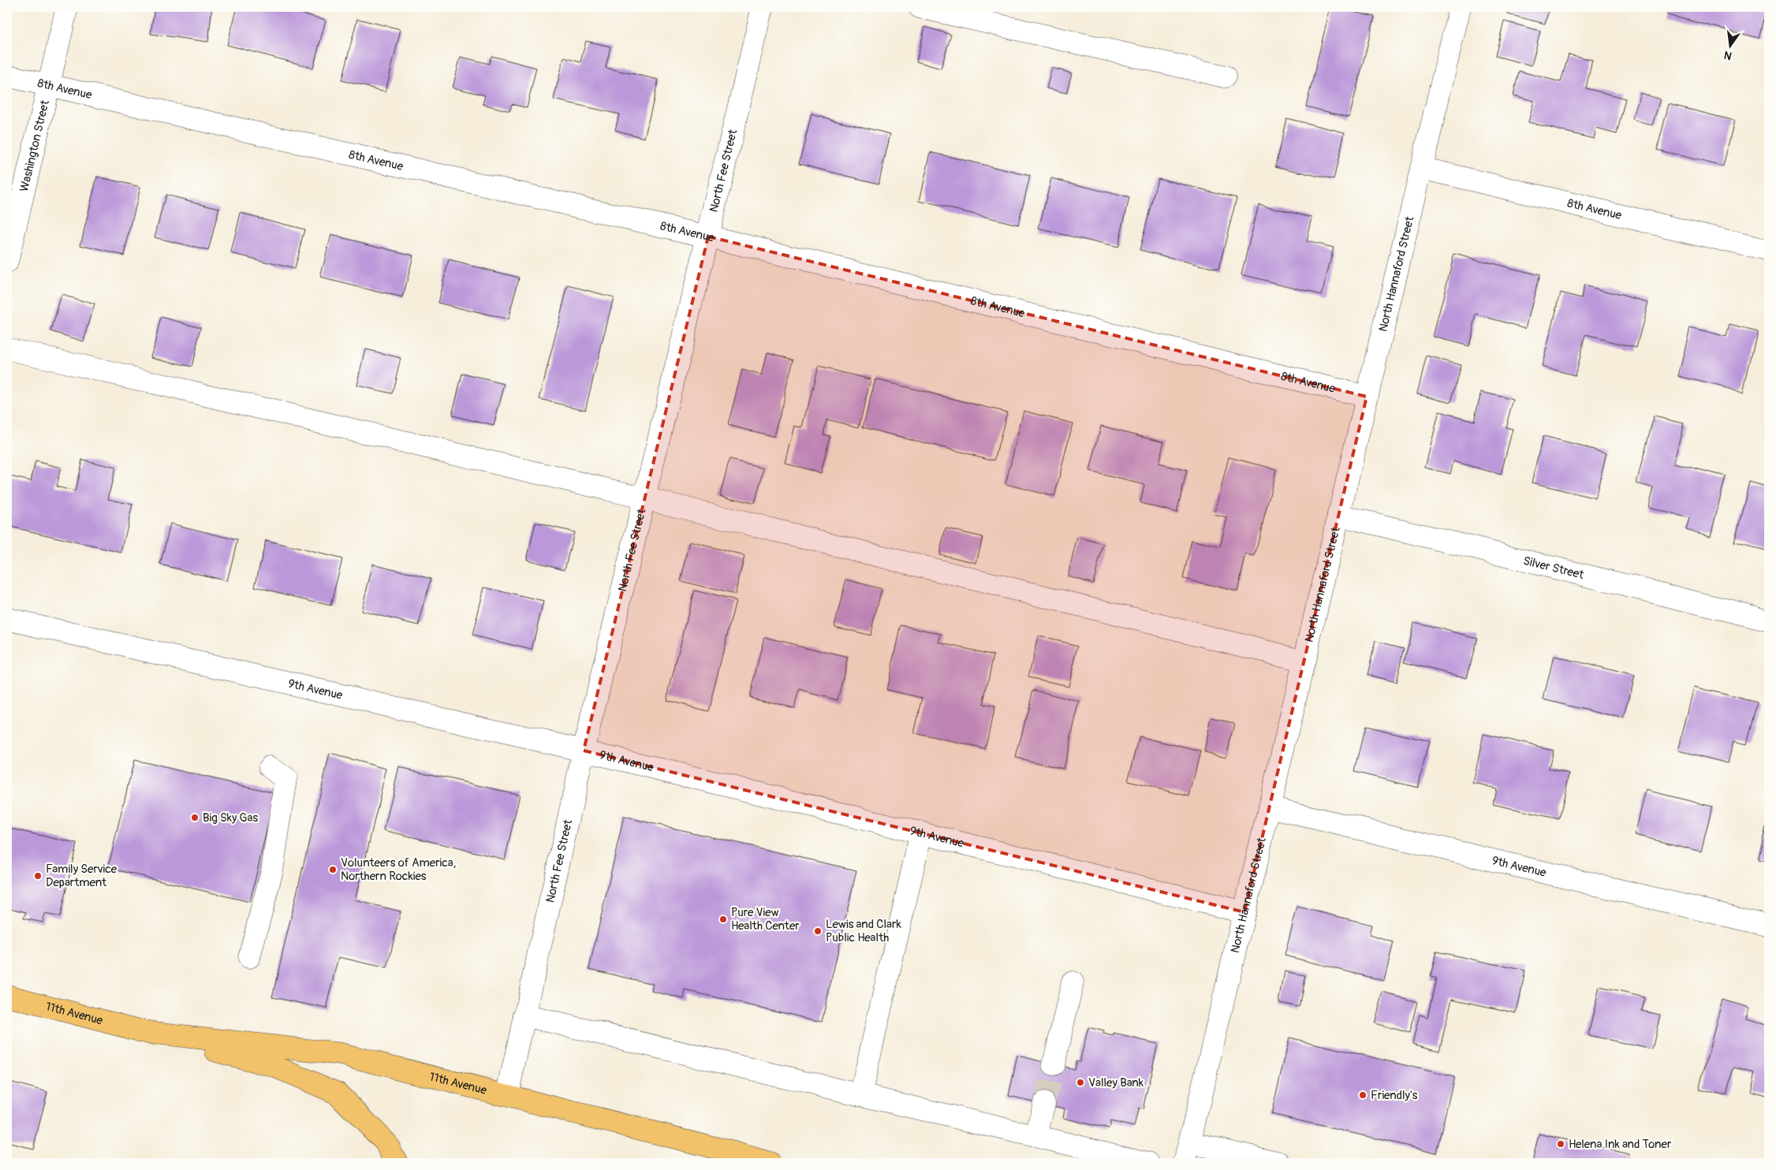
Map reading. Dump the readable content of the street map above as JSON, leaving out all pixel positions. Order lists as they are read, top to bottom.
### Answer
{
  "streets": {
    "main road": ["11th Avenue"],
    "street": [
      "8th Avenue",
      "Washington Street",
      "North Fee Street",
      "North Hannaford Street",
      "Silver Street",
      "9th Avenue"
    ]
  },
  "crossings": [
    ["8th Avenue", "Washington Street"],
    ["8th Avenue", "North Fee Street"],
    ["8th Avenue", "North Hannaford Street"],
    ["North Fee Street", "9th Avenue"],
    ["North Fee Street", "11th Avenue"],
    ["North Hannaford Street", "Silver Street"],
    ["North Hannaford Street", "9th Avenue"]
  ],
  "places": [
    "Big Sky Gas",
    "Volunteers of America, Northern Rockies",
    "Family Service Department",
    "Pure View Health Center",
    "Lewis and Clark Public Health",
    "Valley Bank",
    "Friendly's",
    "Helena Ink and Toner"
  ],
  "north": "bottom"
}
